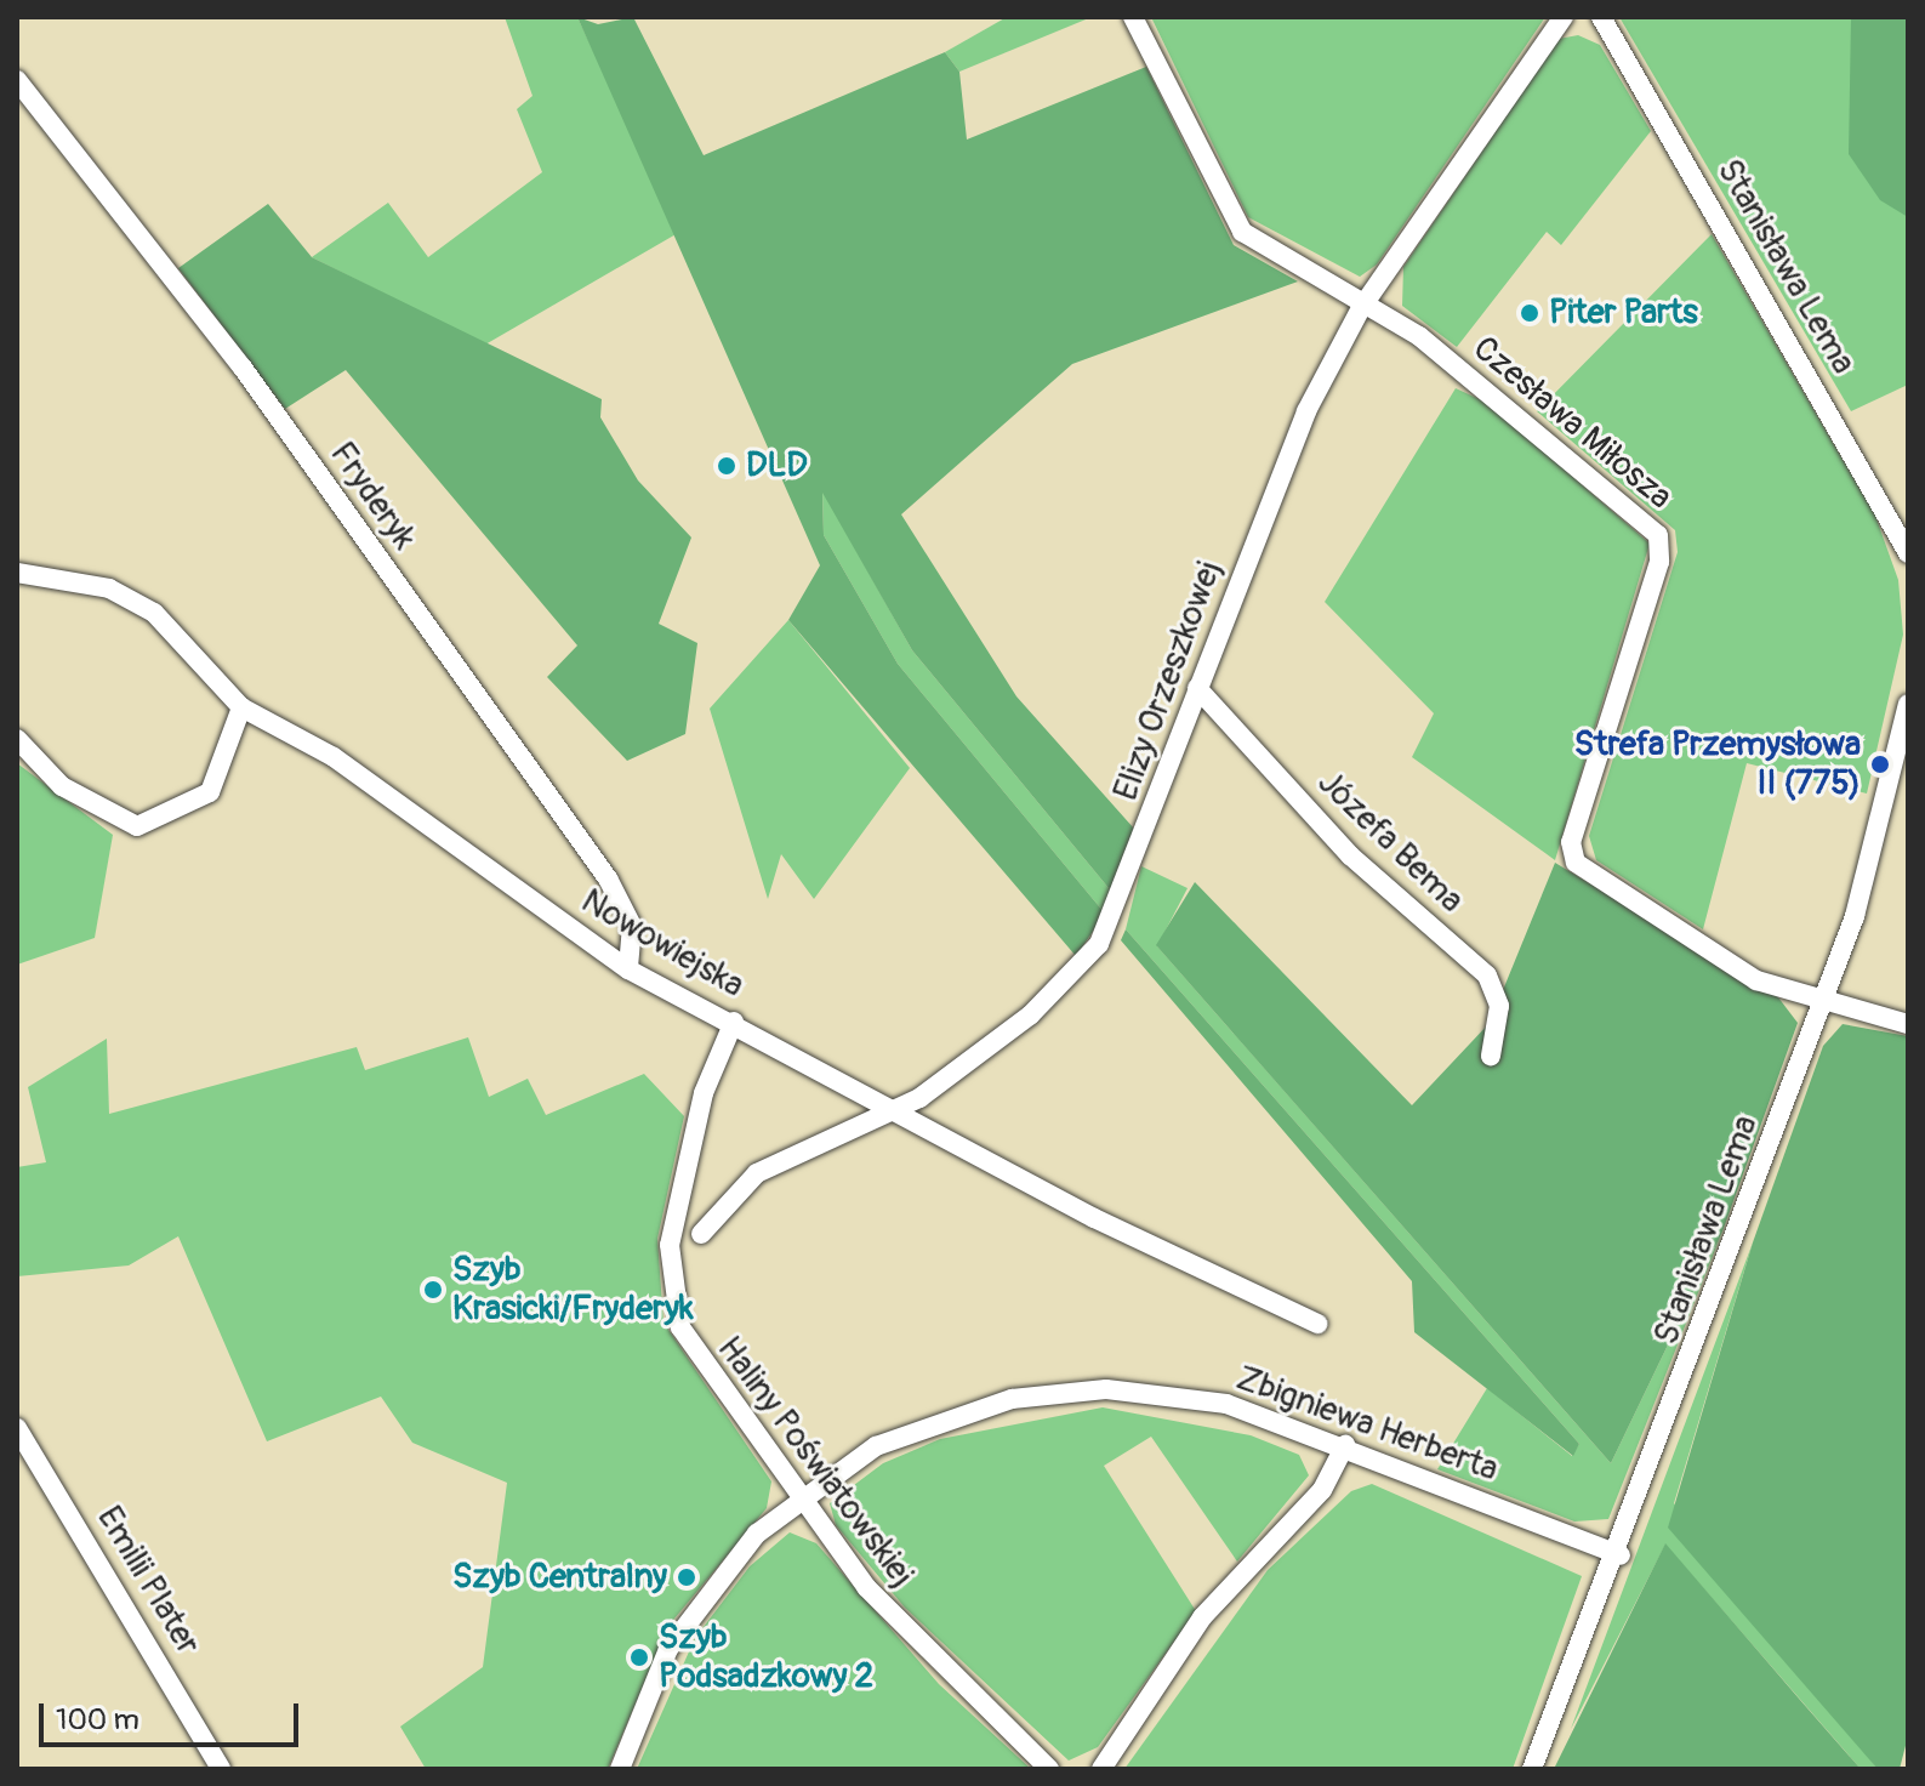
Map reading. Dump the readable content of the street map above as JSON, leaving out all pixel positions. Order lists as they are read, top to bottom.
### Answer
{
  "streets": {
    "street": [
      "Stanisława Lema",
      "Czesława Miłosza",
      "Fryderyk",
      "Elizy Orzeszkowej",
      "Józefa Bema",
      "Nowowiejska",
      "Zbigniewa Herberta",
      "Haliny Poświatowskiej",
      "Emilii Plater"
    ]
  },
  "crossings": [
    ["Stanisława Lema", "Czesława Miłosza"],
    ["Stanisława Lema", "Zbigniewa Herberta"],
    ["Czesława Miłosza", "Elizy Orzeszkowej"],
    ["Fryderyk", "Nowowiejska"],
    ["Elizy Orzeszkowej", "Józefa Bema"],
    ["Elizy Orzeszkowej", "Nowowiejska"],
    ["Nowowiejska", "Haliny Poświatowskiej"],
    ["Zbigniewa Herberta", "Haliny Poświatowskiej"]
  ],
  "places": [
    "Piter Parts",
    "DLD",
    "Strefa Przemysłowa II (775)",
    "Szyb Krasicki/Fryderyk",
    "Szyb Centralny",
    "Szyb Podsadzkowy 2"
  ],
  "scale_bar": "100 m"
}
